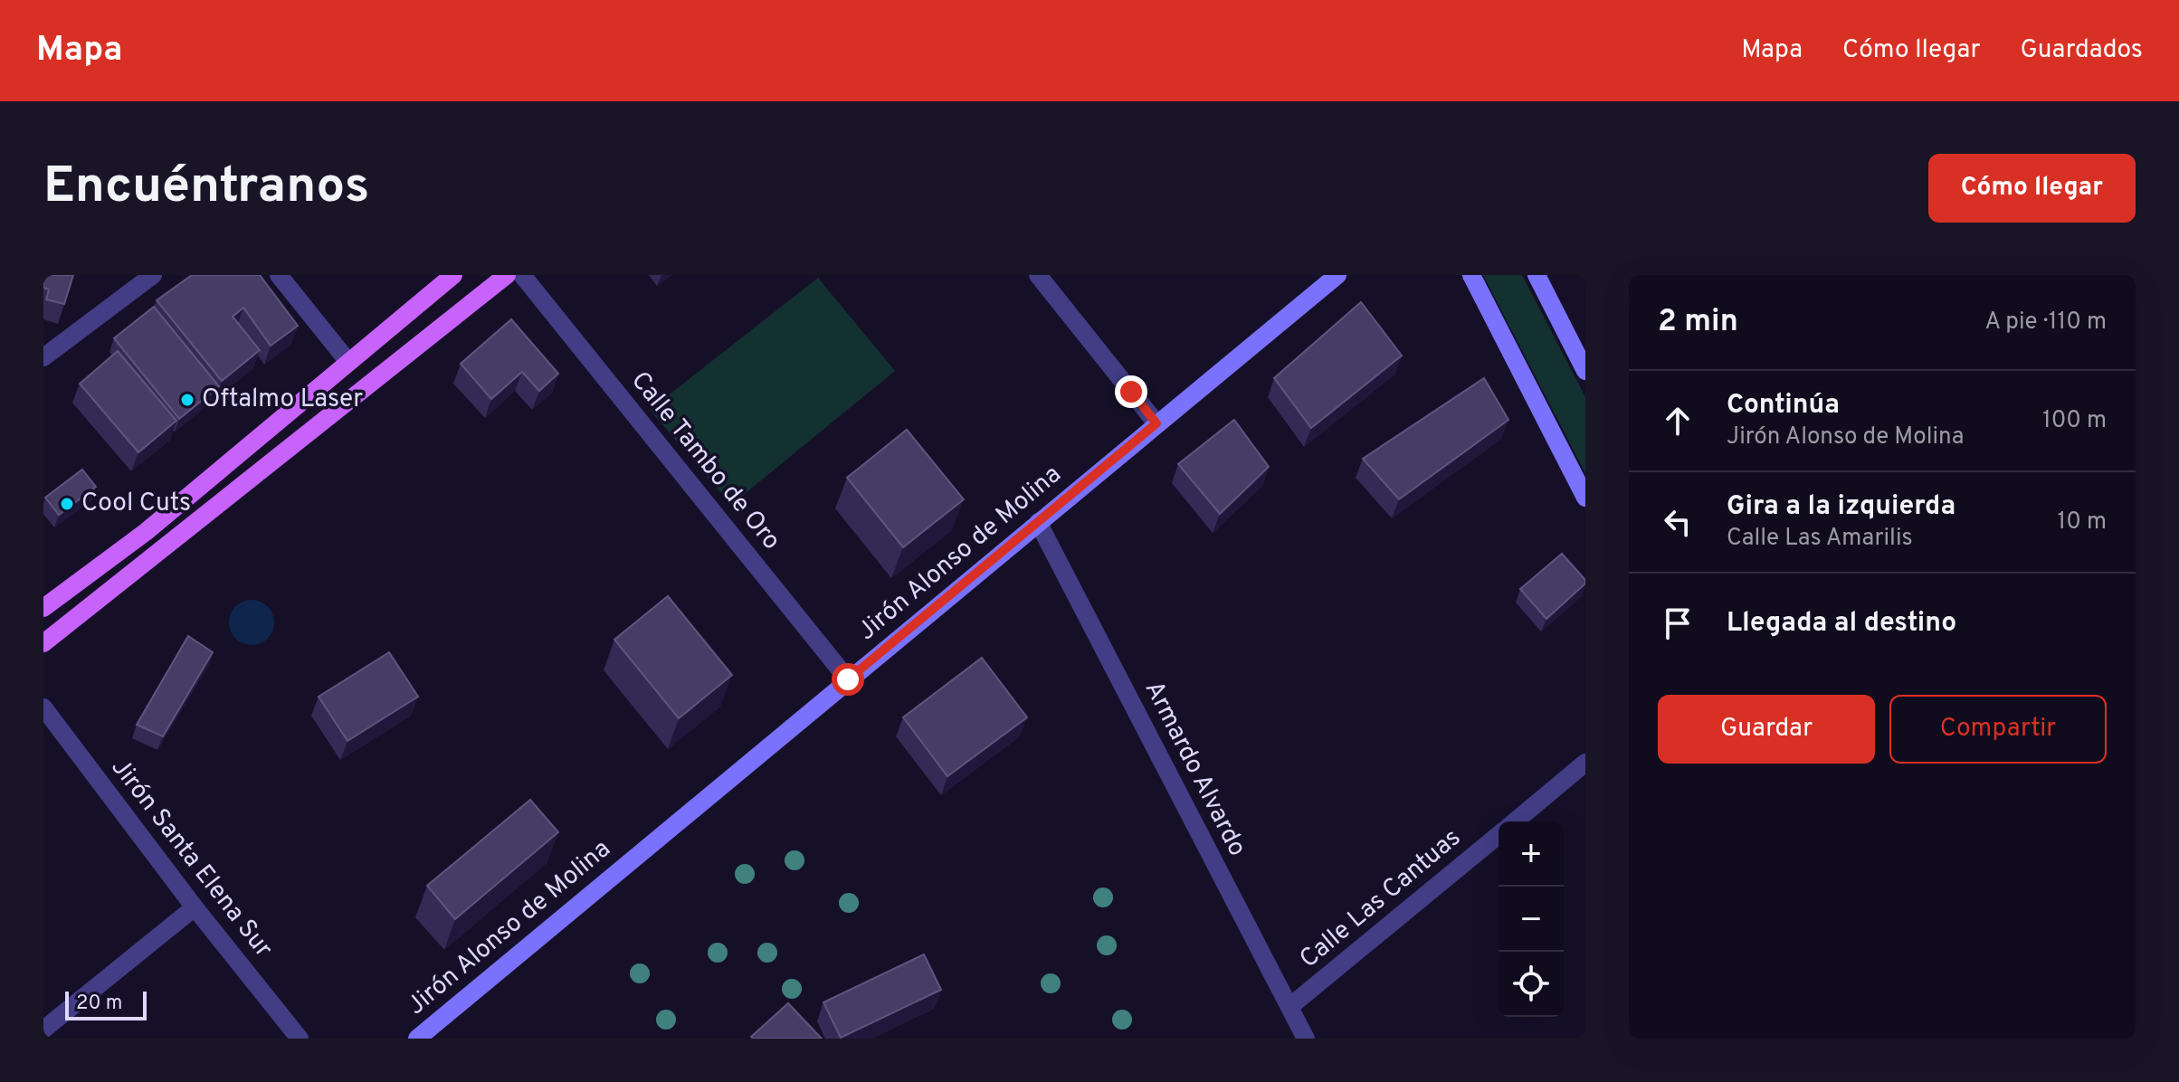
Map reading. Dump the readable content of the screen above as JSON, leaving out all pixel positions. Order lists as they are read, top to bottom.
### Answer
{
  "streets": {
    "main road": ["Jirón Alonso de Molina"],
    "street": [
      "Calle Tambo de Oro",
      "Armardo Alvardo",
      "Jirón Santa Elena Sur",
      "Calle Las Cantuas"
    ]
  },
  "crossings": [
    ["Calle Tambo de Oro", "Jirón Alonso de Molina"],
    ["Jirón Alonso de Molina", "Armardo Alvardo"],
    ["Armardo Alvardo", "Calle Las Cantuas"]
  ],
  "places": ["Oftalmo Laser", "Cool Cuts"],
  "scale_bar": "20 m",
  "page": {
    "header": "Mapa",
    "nav": ["Mapa", "Cómo llegar", "Guardados"],
    "buttons": [
      "Cómo llegar",
      ["Guardar", "Compartir"]
    ],
    "title": "Encuéntranos",
    "heading": ["2 min", "A pie · 110 m"],
    "list": [
      ["Continúa", "Jirón Alonso de Molina", "100 m"],
      ["Gira a la izquierda", "Calle Las Amarilis", "10 m"],
      "Llegada al destino"
    ],
    "map_buttons": ["+", "−"],
    "scale": "20 m"
  }
}
